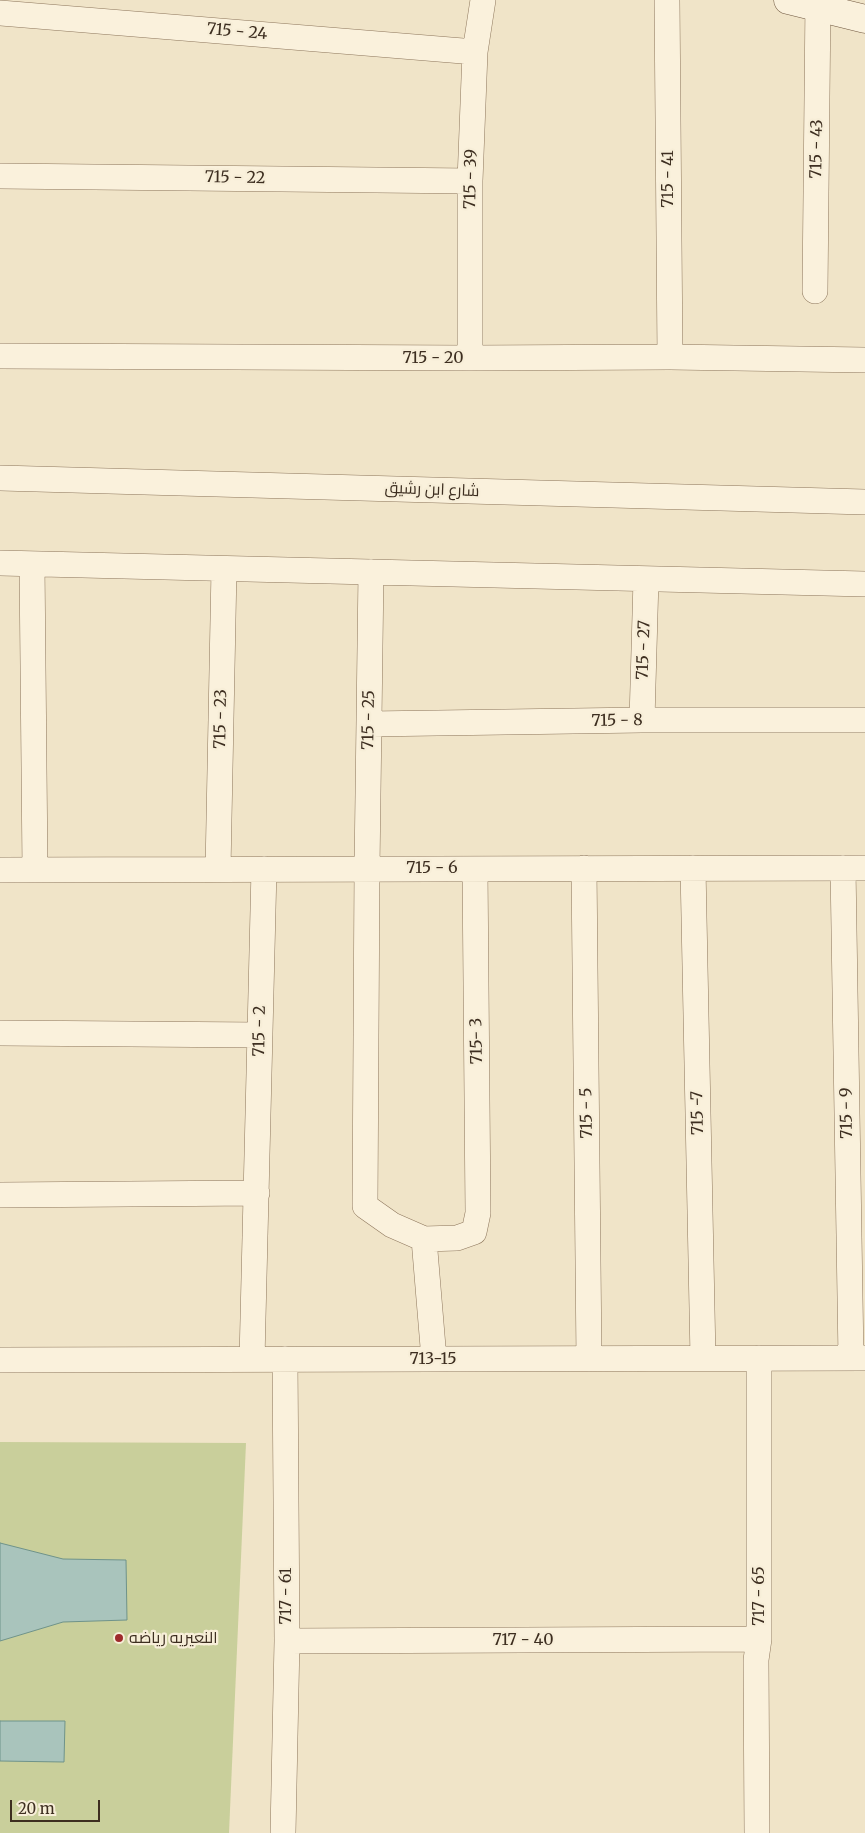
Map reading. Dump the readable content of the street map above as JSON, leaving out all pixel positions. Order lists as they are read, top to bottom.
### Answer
{
  "streets": {
    "street": [
      "715 - 24",
      "715 - 43",
      "715 - 22",
      "715 - 39",
      "715 - 41",
      "715 - 20",
      "شارع ابن رشيق",
      "715 - 27",
      "715 - 23",
      "715 - 25",
      "715 - 8",
      "715 - 6",
      "715 - 2",
      "715- 3",
      "715 - 5",
      "715 -7",
      "715 - 9",
      "713-15",
      "717 - 61",
      "717 - 65",
      "717 - 40"
    ]
  },
  "crossings": [
    ["715 - 24", "715 - 39"],
    ["715 - 22", "715 - 39"],
    ["715 - 39", "715 - 20"],
    ["715 - 41", "715 - 20"],
    ["715 - 27", "715 - 8"],
    ["715 - 23", "715 - 6"],
    ["715 - 25", "715 - 8"],
    ["715 - 25", "715 - 6"],
    ["715 - 25", "715- 3"],
    ["715 - 6", "715 - 2"],
    ["715 - 6", "715- 3"],
    ["715 - 6", "715 - 5"],
    ["715 - 6", "715 -7"],
    ["715 - 6", "715 - 9"],
    ["715 - 2", "713-15"],
    ["715 - 5", "713-15"],
    ["715 -7", "713-15"],
    ["715 - 9", "713-15"],
    ["713-15", "717 - 61"],
    ["713-15", "717 - 65"],
    ["717 - 61", "717 - 40"],
    ["717 - 65", "717 - 40"]
  ],
  "places": ["النعيريه رياضه"],
  "scale_bar": "20 m"
}
